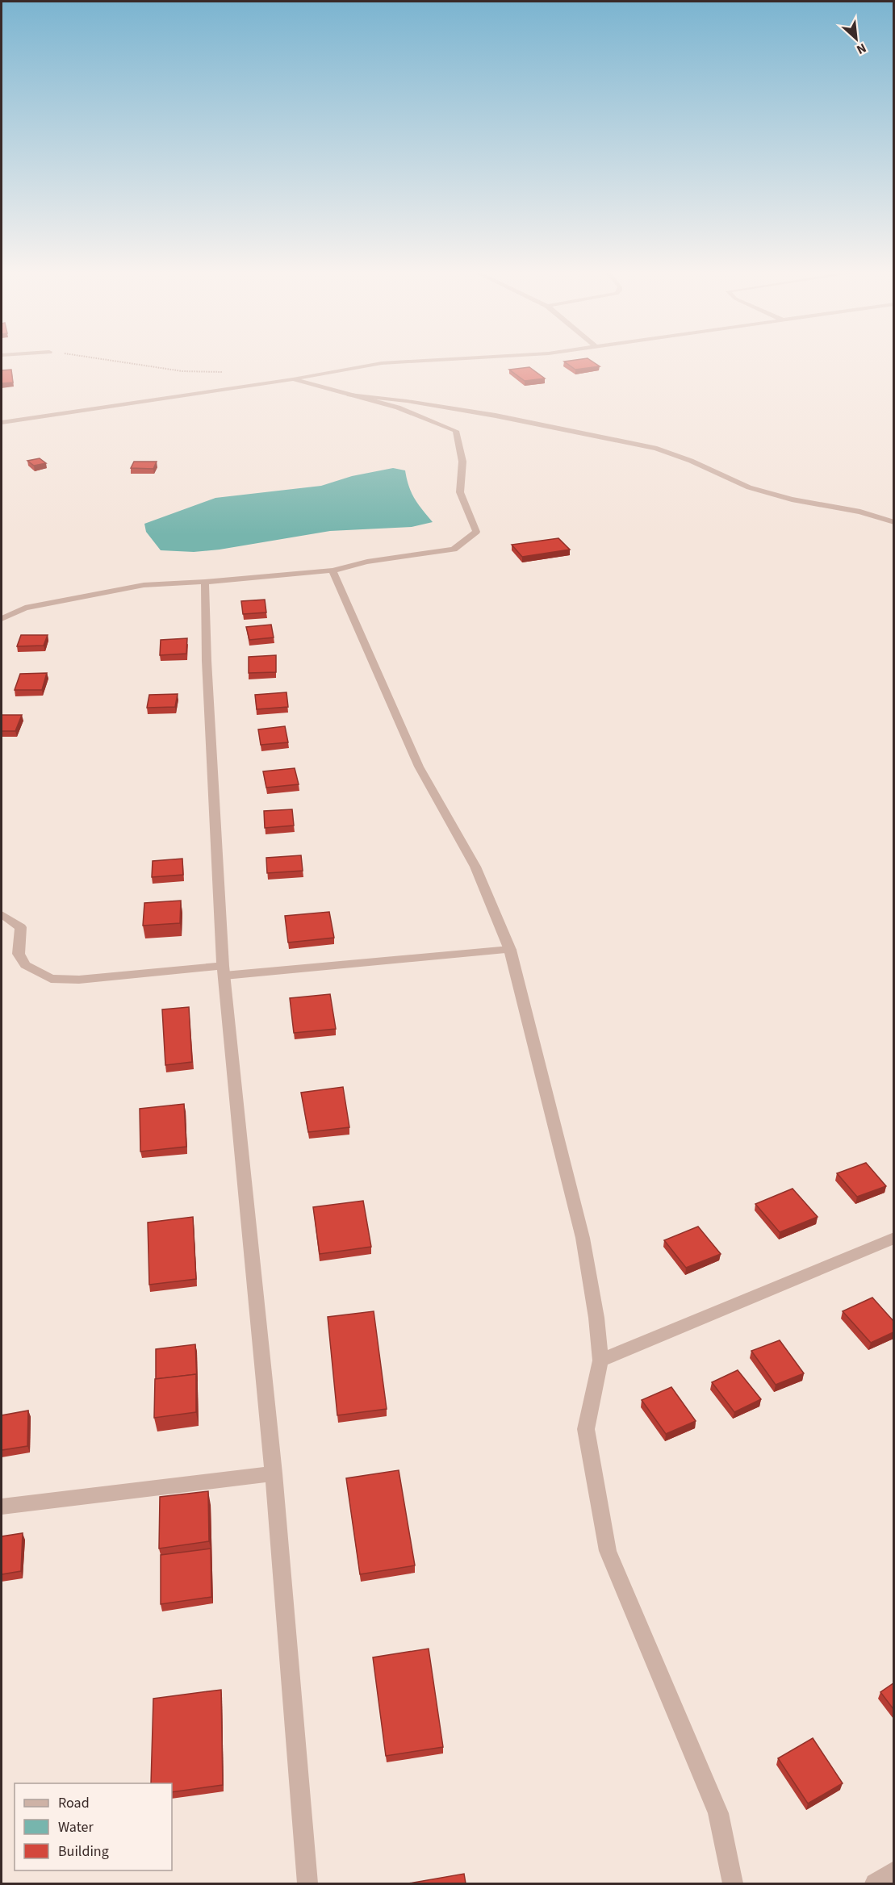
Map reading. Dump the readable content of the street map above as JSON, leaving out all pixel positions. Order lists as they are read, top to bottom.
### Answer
{
  "legend": ["Road", "Water", "Building"],
  "north": "bottom right"
}
